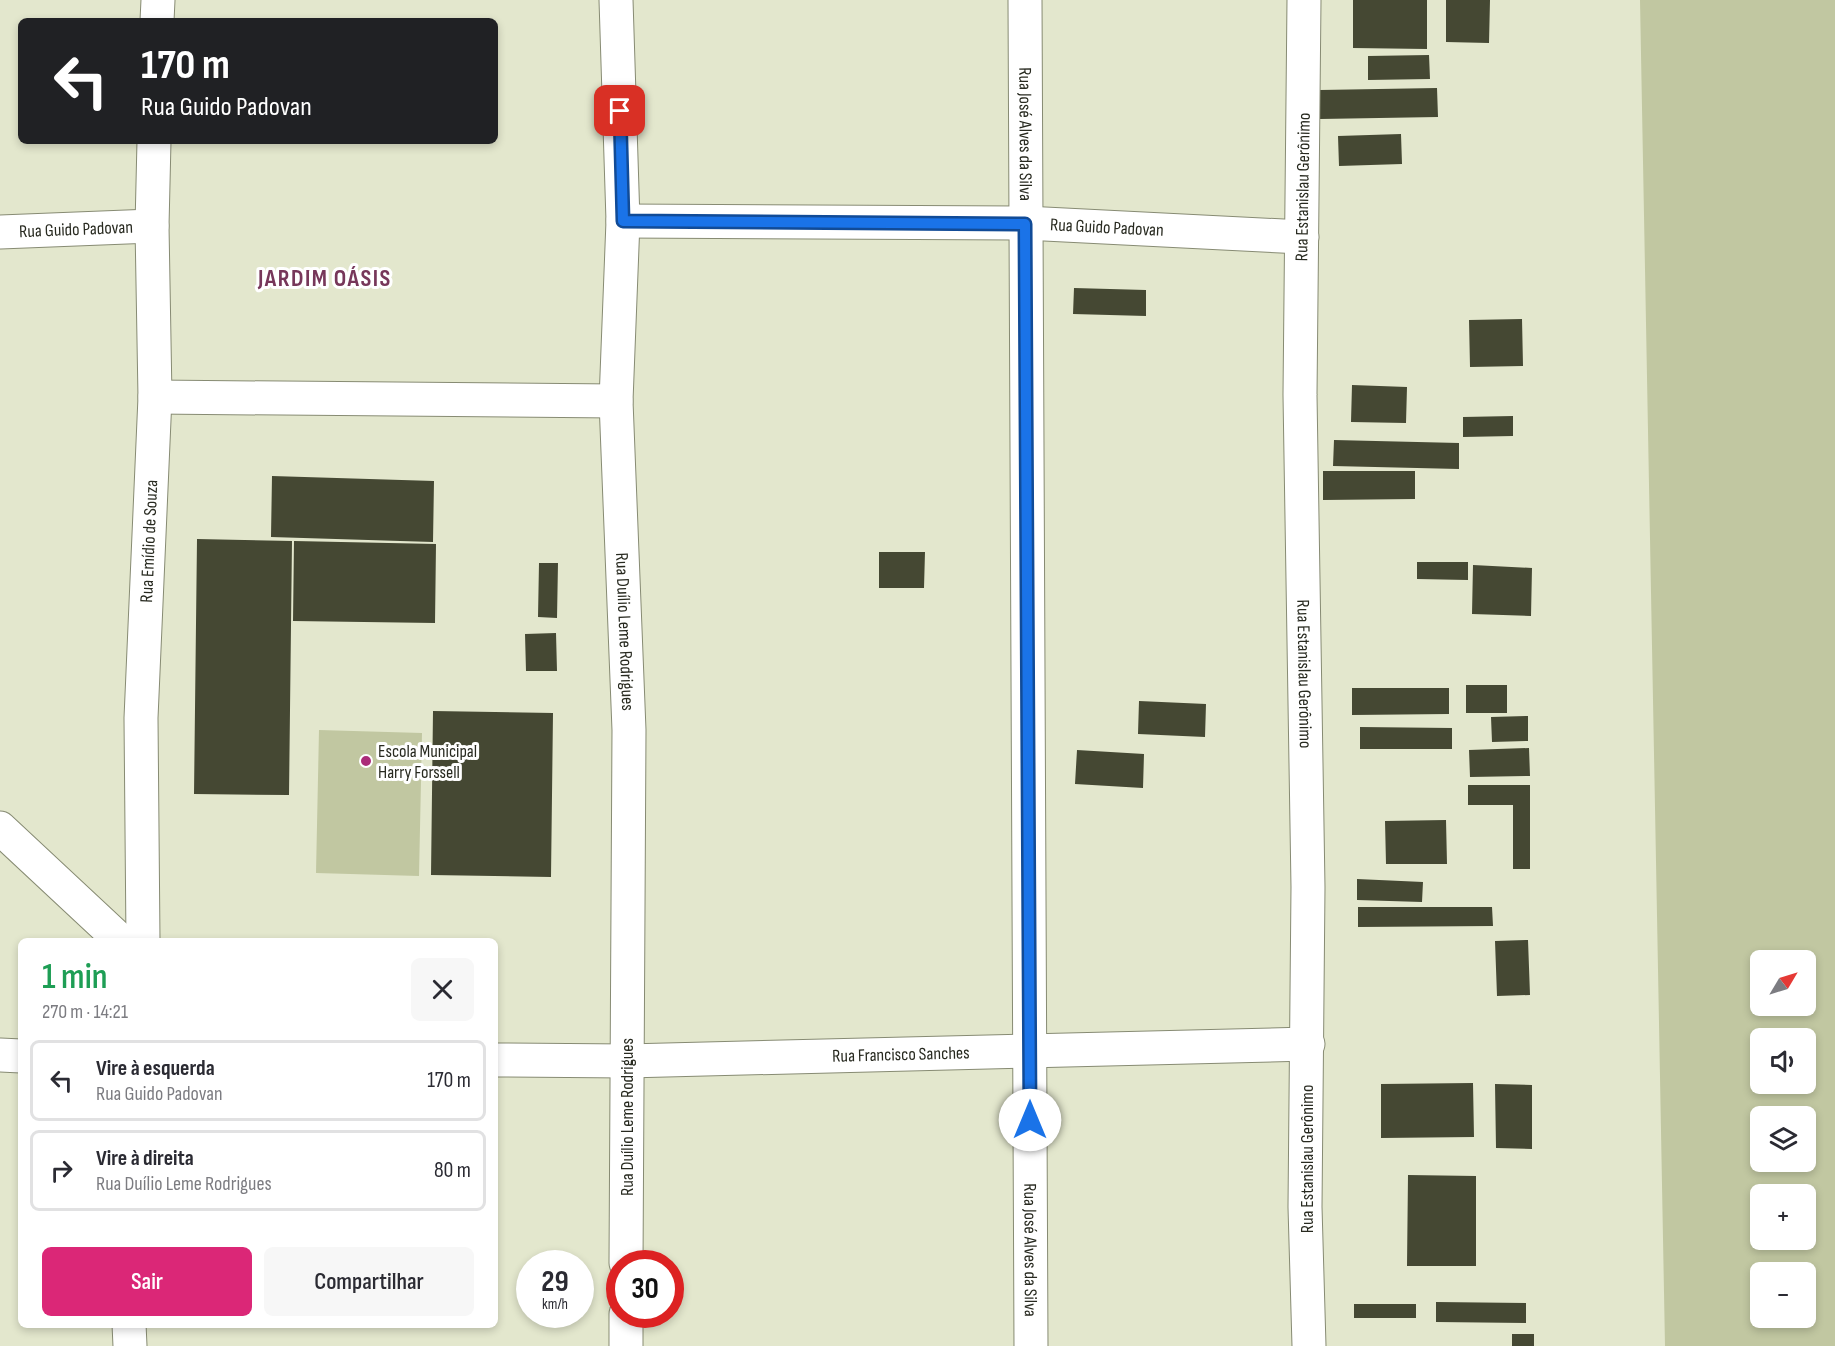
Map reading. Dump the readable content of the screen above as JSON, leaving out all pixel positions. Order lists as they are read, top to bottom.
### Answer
{
  "streets": {
    "street": [
      "Rua José Alves da Silva",
      "Rua Estanislau Gerônimo",
      "Rua Guido Padovan",
      "Rua Emídio de Souza",
      "Rua Duílio Leme Rodrigues",
      "Rua Francisco Sanches"
    ]
  },
  "crossings": [
    ["Rua José Alves da Silva", "Rua Guido Padovan"],
    ["Rua José Alves da Silva", "Rua Francisco Sanches"],
    ["Rua Estanislau Gerônimo", "Rua Guido Padovan"],
    ["Rua Estanislau Gerônimo", "Rua Francisco Sanches"],
    ["Rua Guido Padovan", "Rua Emídio de Souza"],
    ["Rua Guido Padovan", "Rua Duílio Leme Rodrigues"],
    ["Rua Duílio Leme Rodrigues", "Rua Francisco Sanches"]
  ],
  "districts": ["JARDIM OÁSIS"],
  "places": ["Escola Municipal Harry Forssell"],
  "north": "top right",
  "page": {
    "turn": ["170 m", "Rua Guido Padovan"],
    "heading": ["1 min", "270 m · 14:21"],
    "map_buttons": ["+", "−"],
    "list": [
      {
        "name": "Vire à esquerda",
        "note": "Rua Guido Padovan",
        "value": "170 m"
      },
      {
        "name": "Vire à direita",
        "note": "Rua Duílio Leme Rodrigues",
        "value": "80 m"
      }
    ],
    "buttons": ["Sair", "Compartilhar"],
    "speed": "29 km/h",
    "limit": "30"
  }
}
